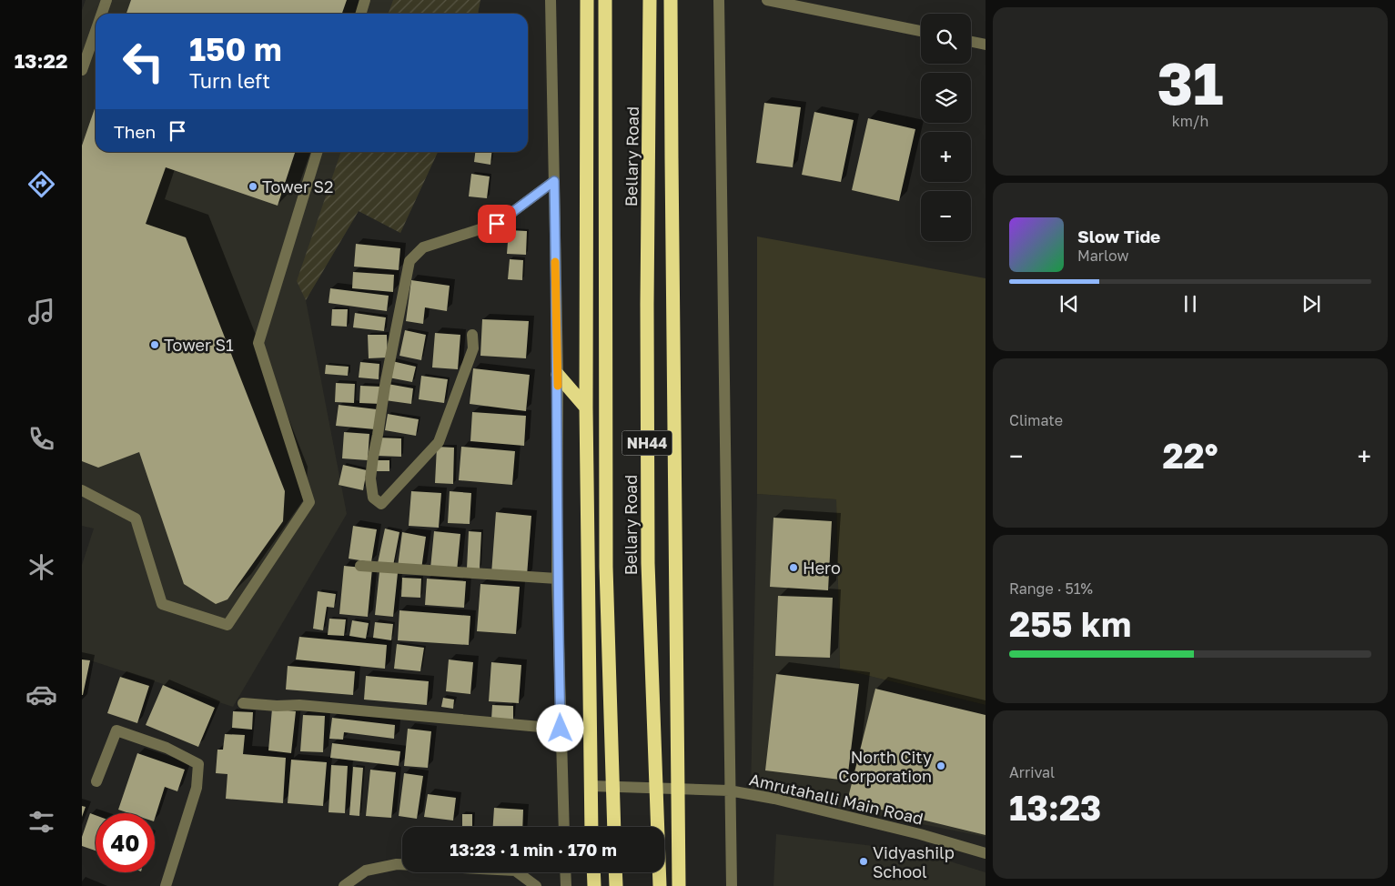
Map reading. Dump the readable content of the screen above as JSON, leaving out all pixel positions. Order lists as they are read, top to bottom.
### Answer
{
  "streets": {
    "highway": ["Bellary Road", "NH44"],
    "street": ["Amrutahalli Main Road"]
  },
  "places": [
    "Tower S2",
    "Tower S1",
    "Hero",
    "North City Corporation",
    "Vidyashilp School"
  ],
  "page": {
    "tabs": "13:22",
    "tile": [
      ["31", "km/h"],
      "Climate",
      ["Range · 51%", "255 km"],
      ["Arrival", "13:23"]
    ],
    "map_buttons": ["+", "−"],
    "turn": ["150 m", "Turn left"],
    "then": "Then",
    "song": ["Slow Tide", "Marlow"],
    "heat": ["−", "22°", "+"],
    "limit": "40",
    "trip": "13:23 · 1 min · 170 m"
  }
}
